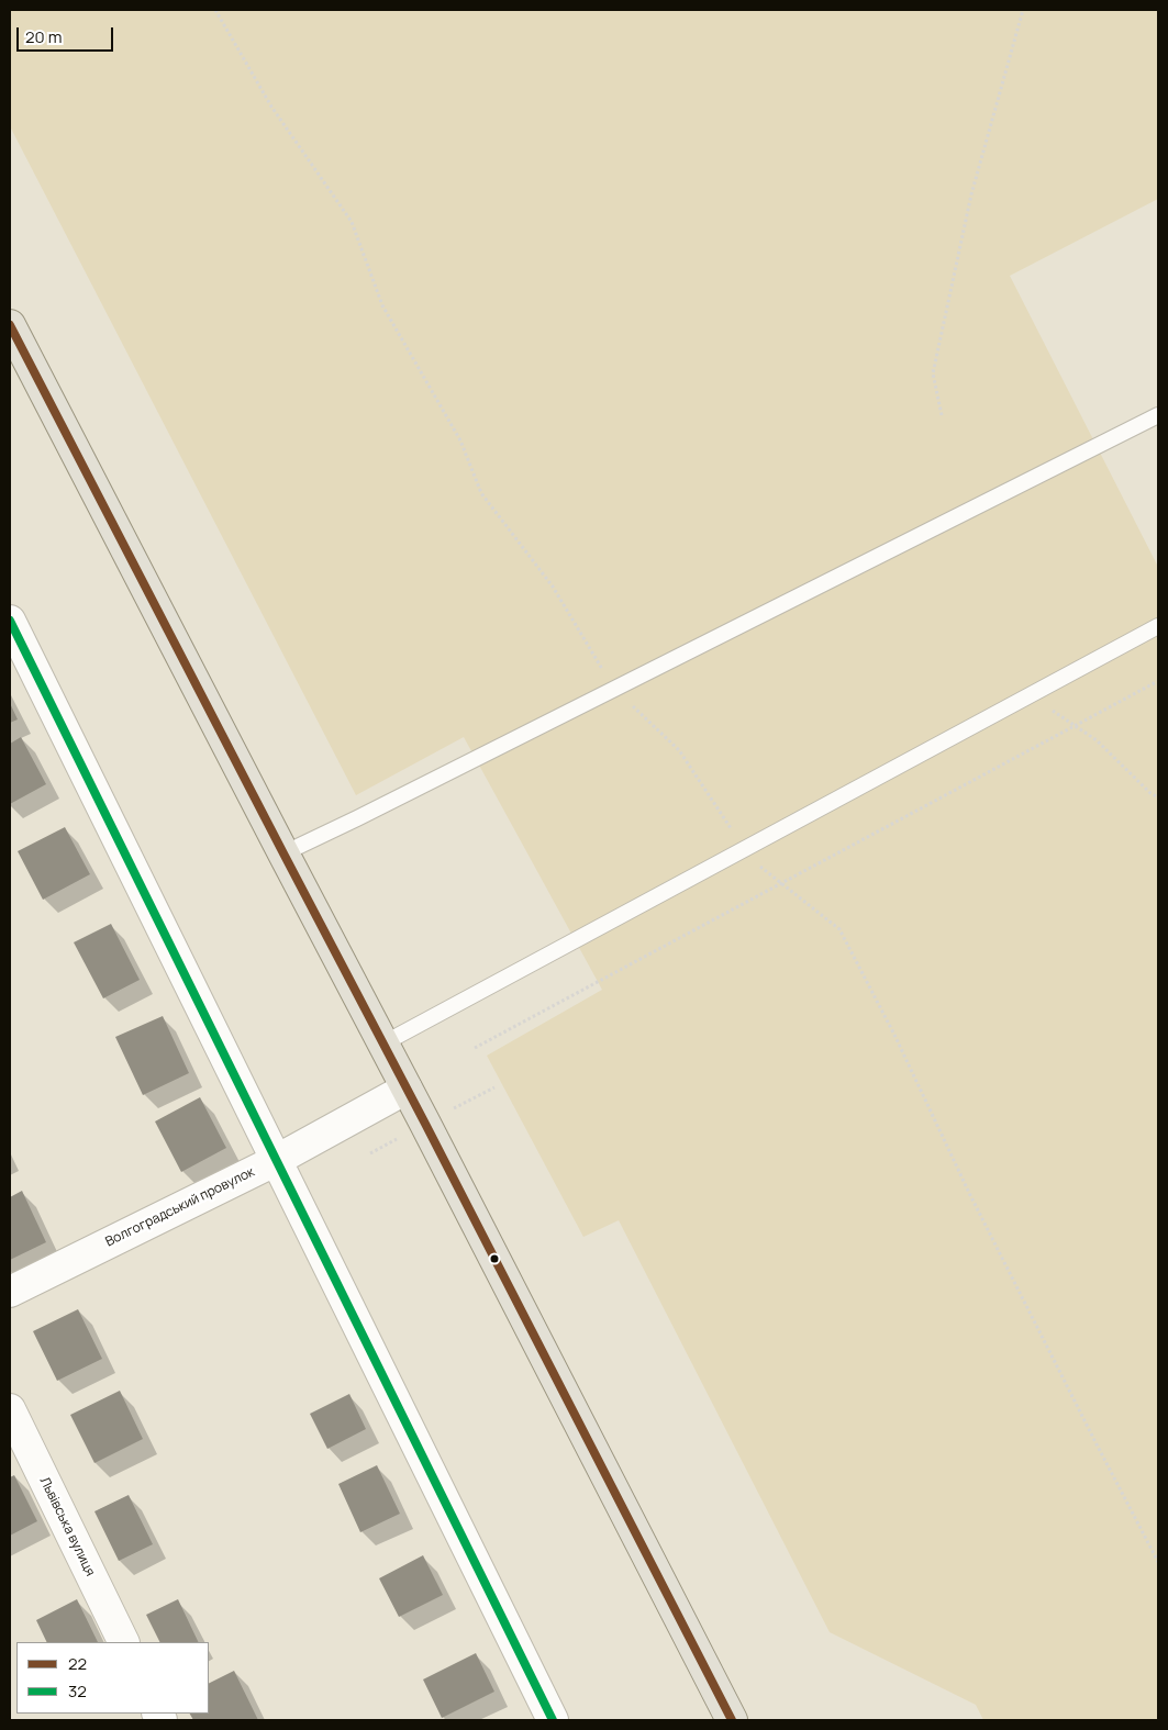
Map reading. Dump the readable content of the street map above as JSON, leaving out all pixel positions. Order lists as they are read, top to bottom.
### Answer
{
  "streets": {
    "street": ["Волгоградський провулок", "Львівська вулиця"]
  },
  "lines": ["transit line 22", "transit line 32"],
  "legend": ["22", "32"],
  "scale_bar": "20 m"
}
